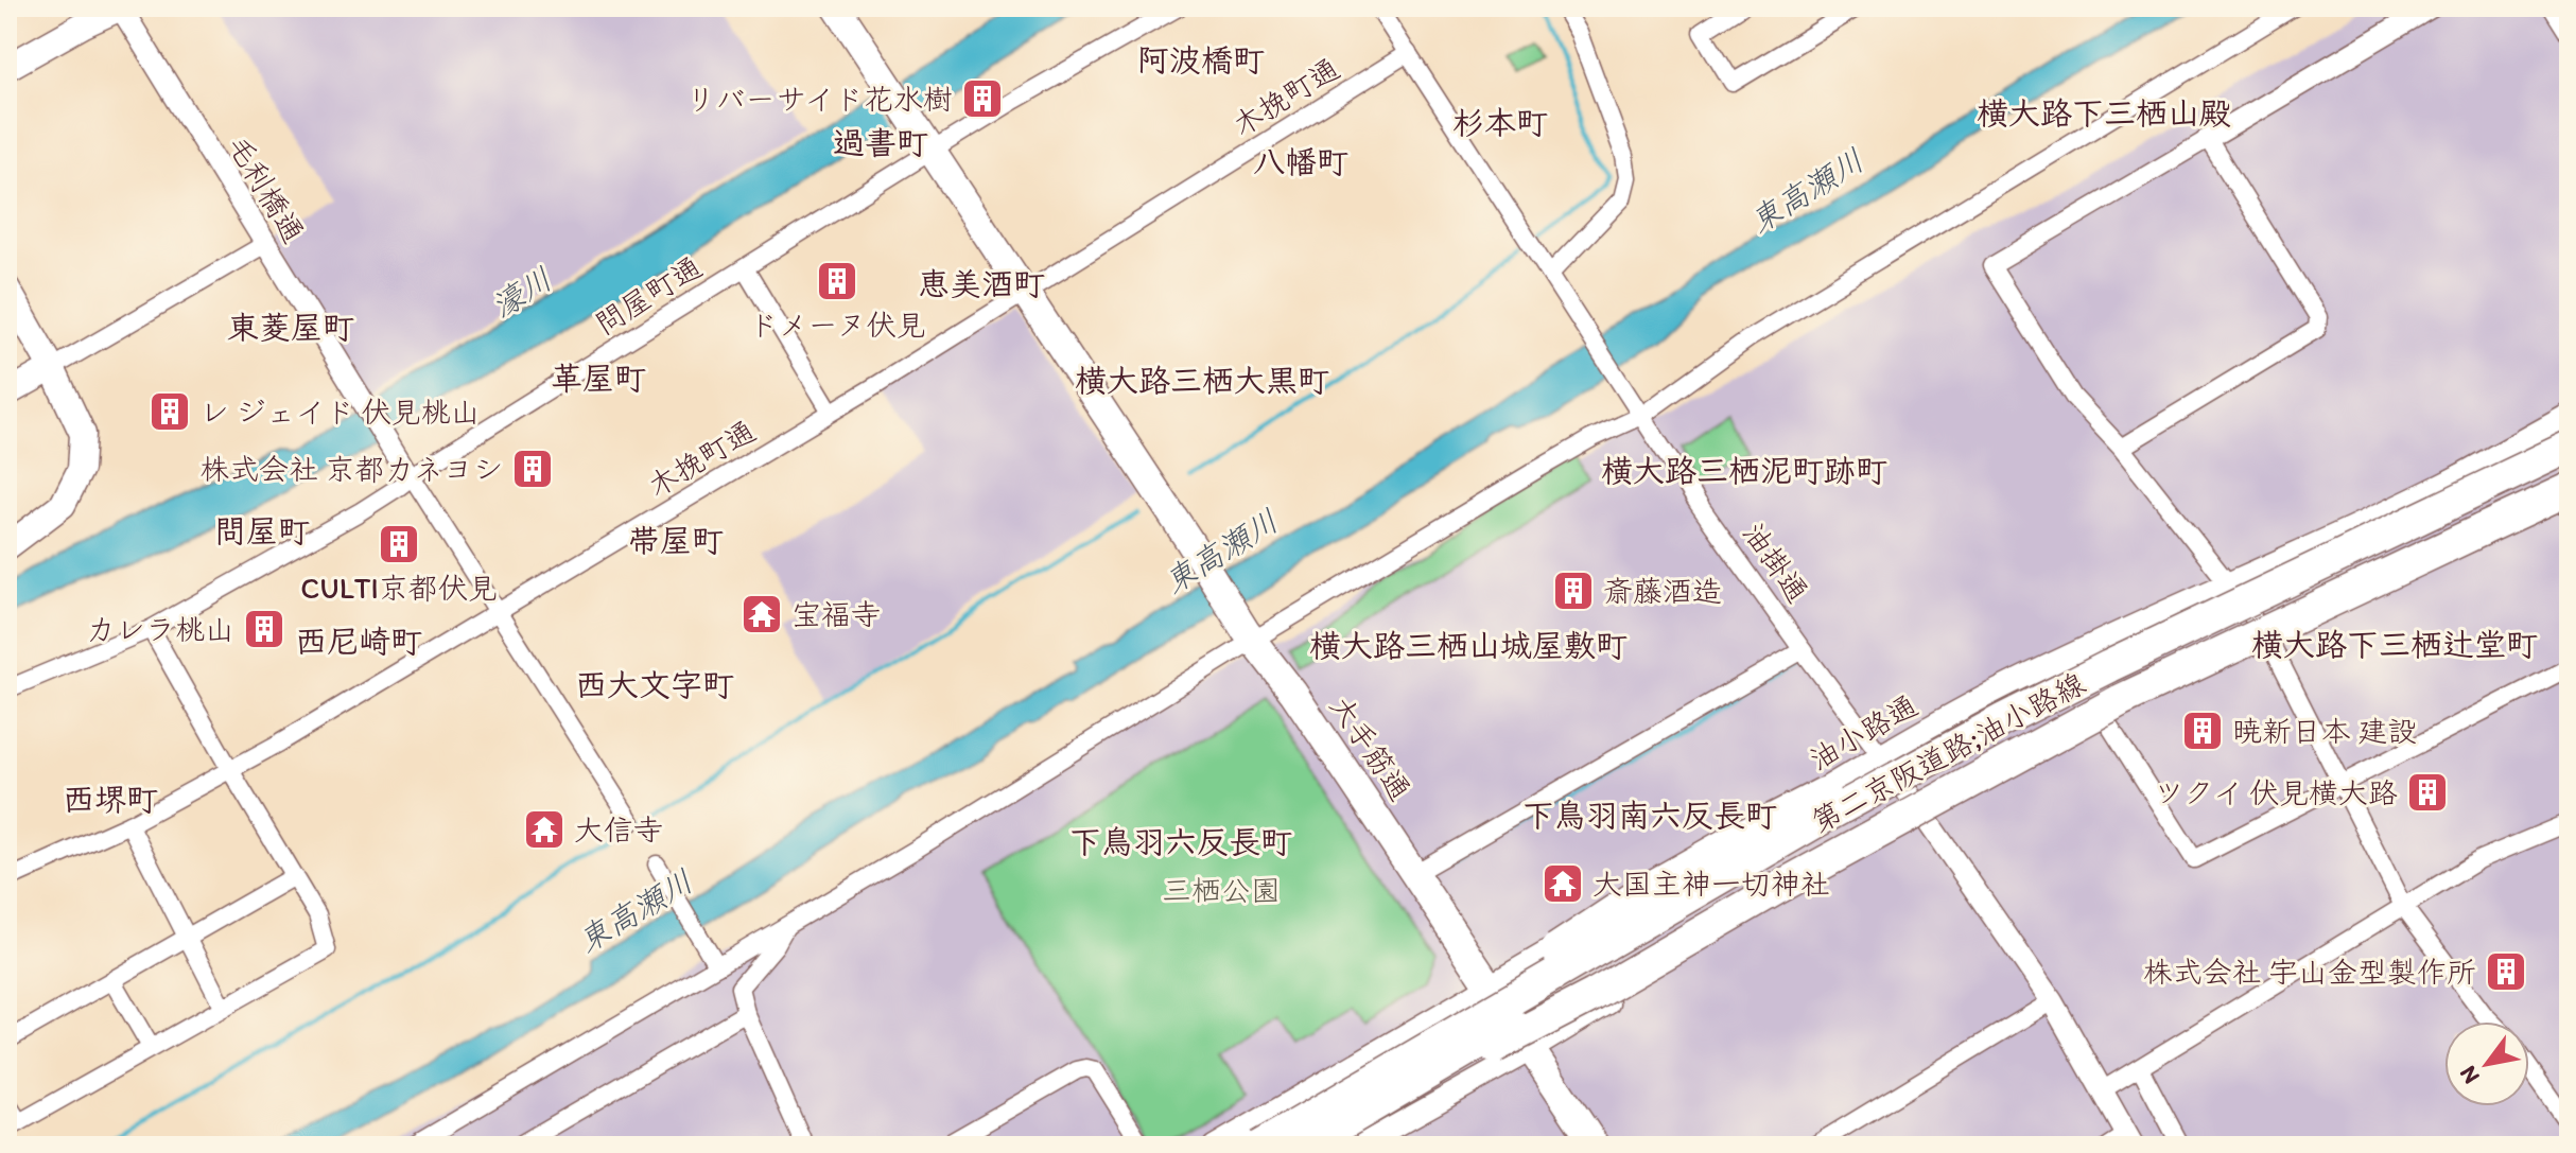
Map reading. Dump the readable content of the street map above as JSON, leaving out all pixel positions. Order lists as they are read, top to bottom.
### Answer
{
  "streets": {
    "highway": ["第二京阪道路;油小路線"],
    "main road": ["大手筋通"],
    "street": [
      "木挽町通",
      "毛利橋通",
      "問屋町通",
      "油掛通",
      "油小路通"
    ]
  },
  "crossings": [
    ["木挽町通", "油掛通"],
    ["木挽町通", "大手筋通"],
    ["毛利橋通", "問屋町通"],
    ["問屋町通", "大手筋通"],
    ["油掛通", "油小路通"],
    ["油小路通", "大手筋通"]
  ],
  "districts": [
    "阿波橋町",
    "横大路下三栖山殿",
    "杉本町",
    "過書町",
    "八幡町",
    "恵美酒町",
    "東菱屋町",
    "革屋町",
    "横大路三栖大黒町",
    "横大路三栖泥町跡町",
    "問屋町",
    "帯屋町",
    "西尼崎町",
    "横大路下三栖辻堂町",
    "横大路三栖山城屋敷町",
    "西大文字町",
    "西堺町",
    "下鳥羽南六反長町",
    "下鳥羽六反長町"
  ],
  "water": ["東高瀬川", "濠川"],
  "parks": ["三栖公園"],
  "places": {
    "building": [
      "リバーサイド花水樹",
      "ドメーヌ伏見",
      "レ ジェイド 伏見桃山",
      "株式会社 京都カネヨシ",
      "CULTI京都伏見",
      "斎藤酒造",
      "カレラ桃山",
      "暁新日本 建設",
      "ツクイ 伏見横大路",
      "株式会社 宇山金型製作所"
    ],
    "temple": ["宝福寺", "大信寺", "大国主神一切神社"]
  },
  "north": "bottom left"
}
